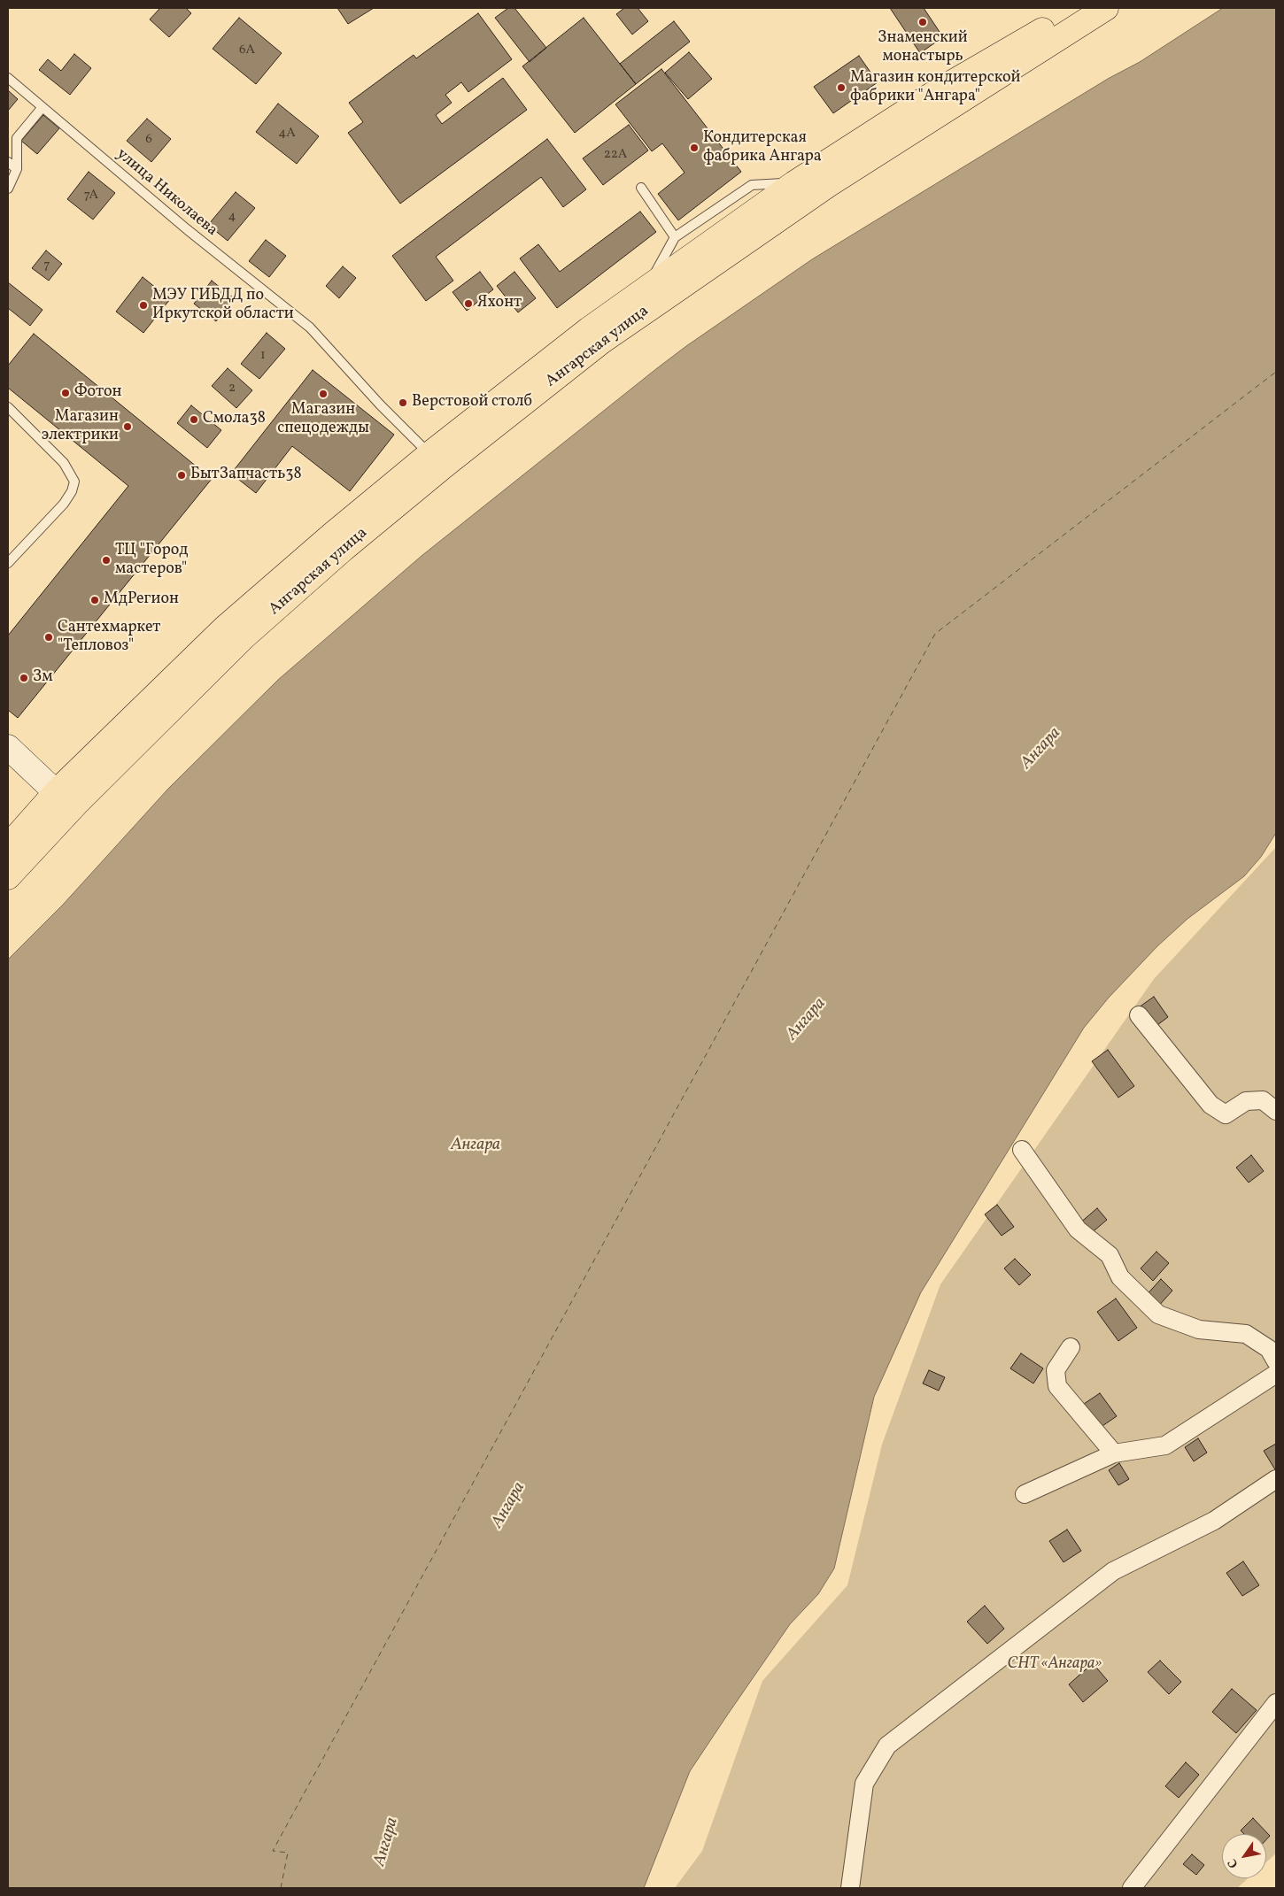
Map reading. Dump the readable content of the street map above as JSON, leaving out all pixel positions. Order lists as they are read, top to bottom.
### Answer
{
  "streets": {
    "main road": ["Ангарская улица"],
    "lane": ["улица Николаева"]
  },
  "crossings": [
    ["улица Николаева", "Ангарская улица"]
  ],
  "water": ["Ангара"],
  "parks": ["СНТ «Ангара»"],
  "places": [
    "Знаменский монастырь",
    "Магазин кондитерской фабрики \"Ангара\"",
    "Кондитерская фабрика Ангара",
    "Яхонт",
    "МЭУ ГИБДД по Иркутской области",
    "Фотон",
    "Магазин спецодежды",
    "Верстовой столб",
    "Смола38",
    "Магазин электрики",
    "БытЗапчасть38",
    "ТЦ \"Город мастеров\"",
    "МдРегион",
    "Сантехмаркет \"Тепловоз\"",
    "Зм"
  ],
  "house_numbers": [
    "6А",
    "4А",
    "6",
    "22А",
    "7А",
    "4",
    "7",
    "1",
    "2"
  ],
  "north": "bottom left"
}
